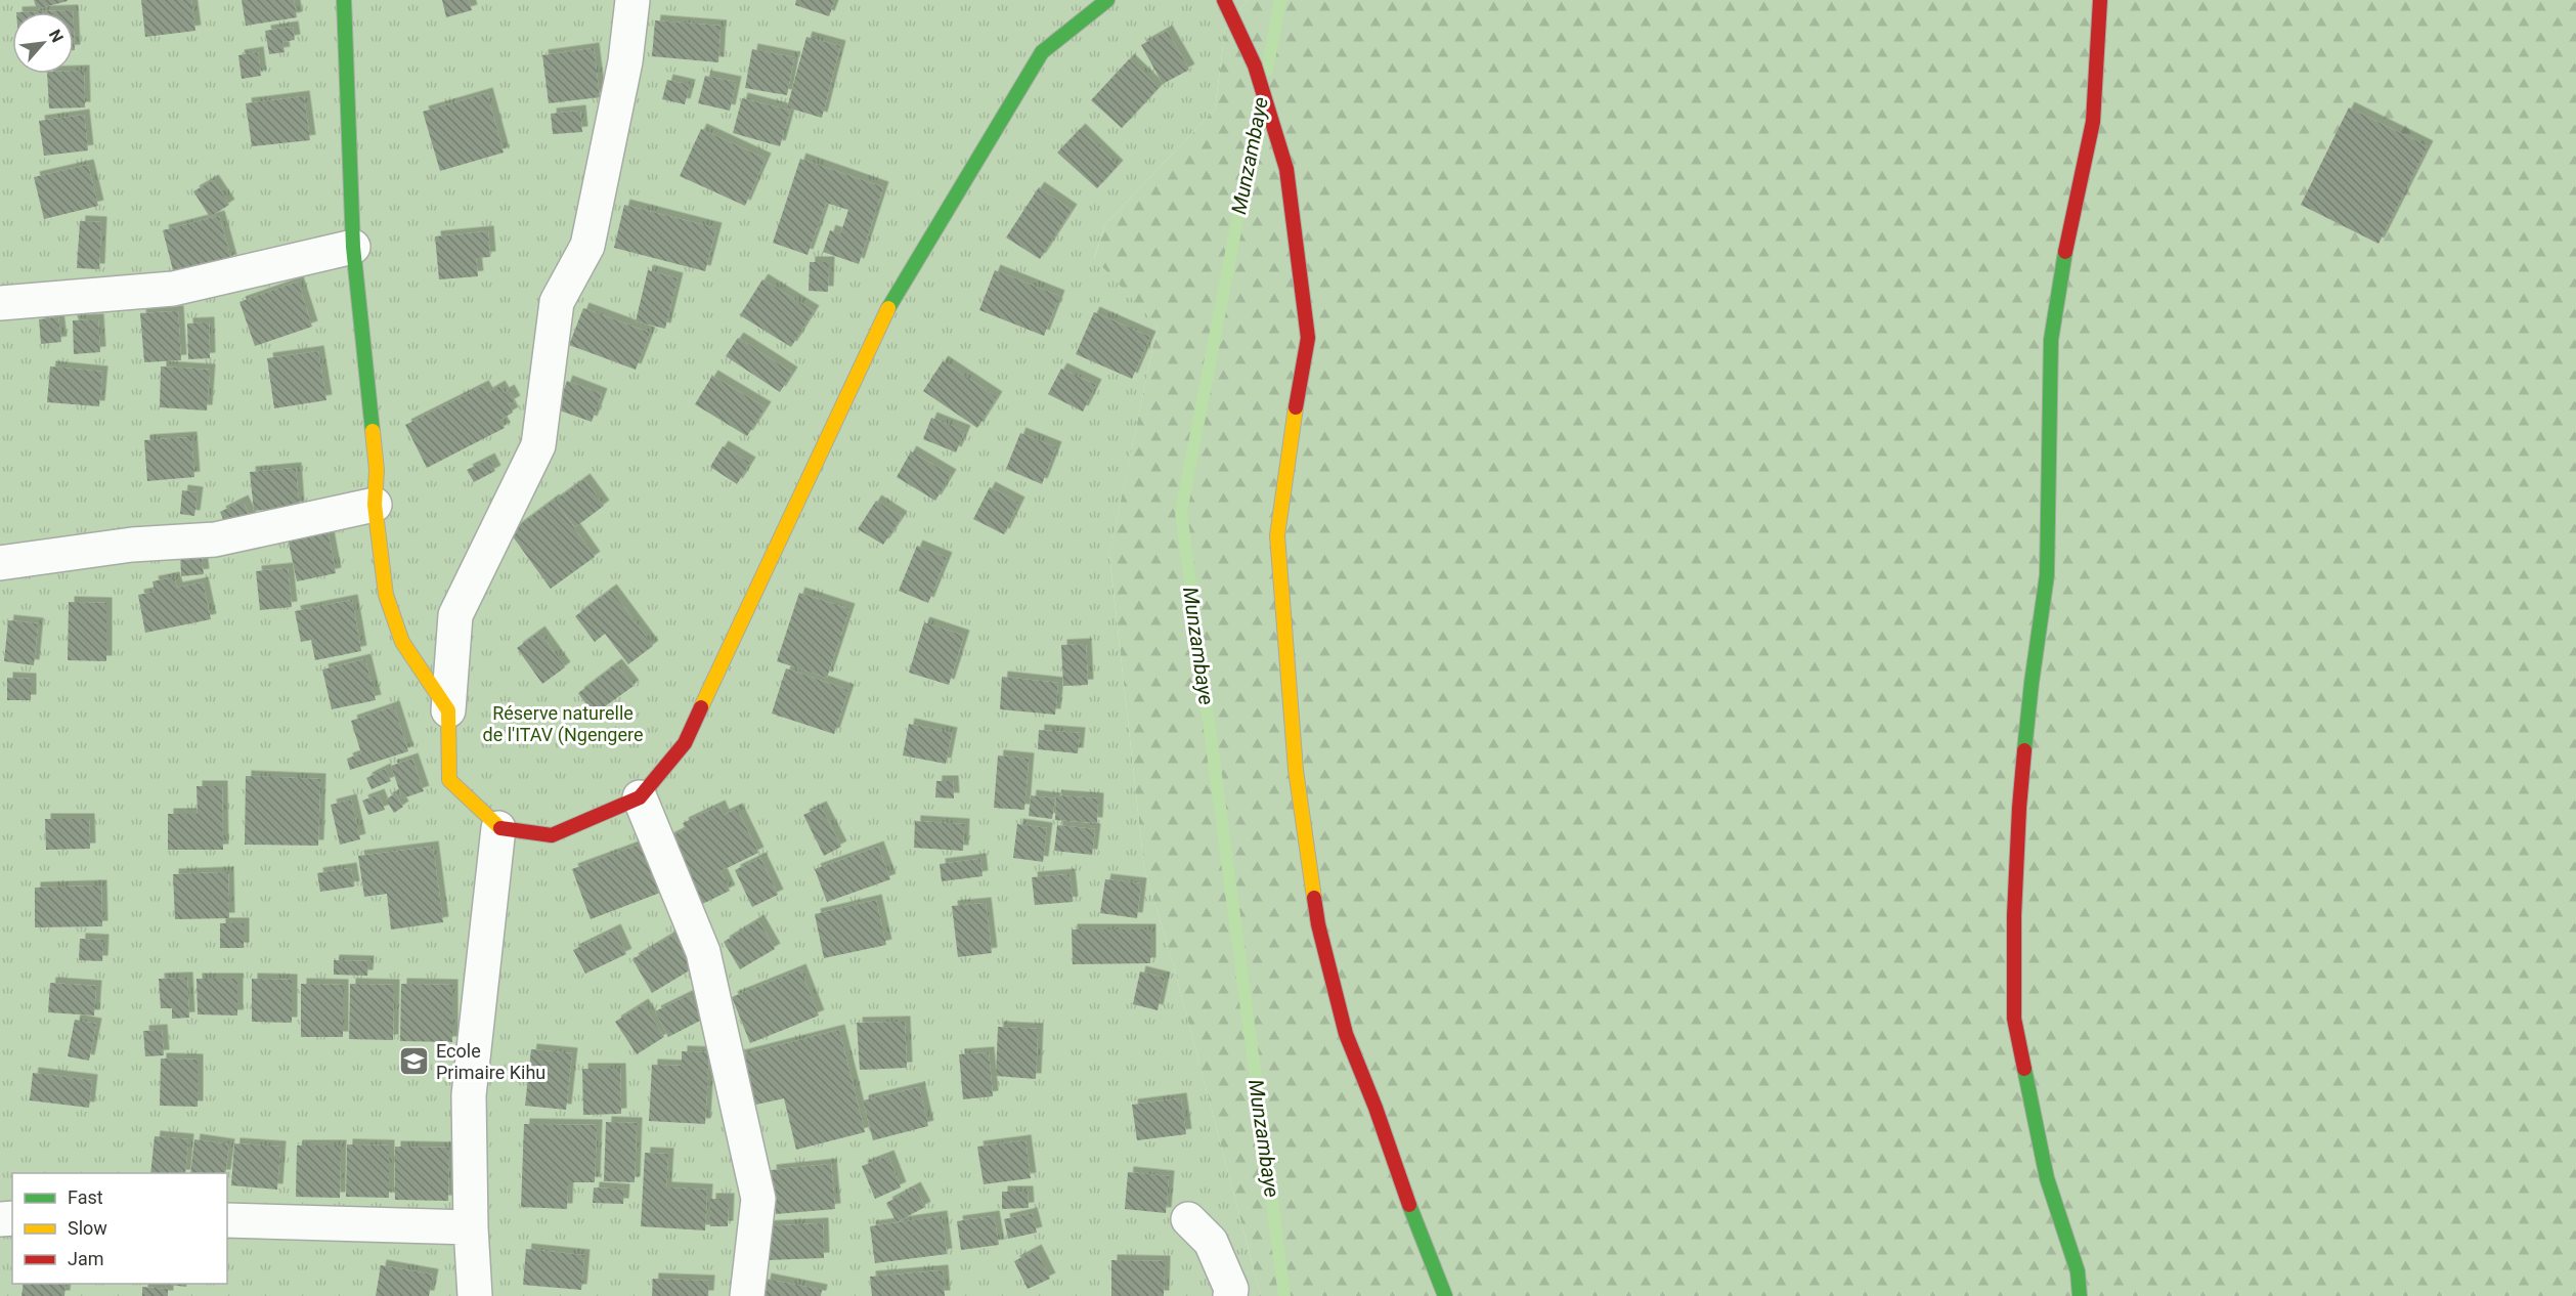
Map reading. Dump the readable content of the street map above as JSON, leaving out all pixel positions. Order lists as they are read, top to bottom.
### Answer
{
  "water": ["Munzambaye"],
  "parks": ["Réserve naturelle de l'ITAV (Ngengere"],
  "places": {
    "school or university": ["Ecole Primaire Kihu"]
  },
  "legend": ["Fast", "Slow", "Jam"],
  "north": "top right"
}
